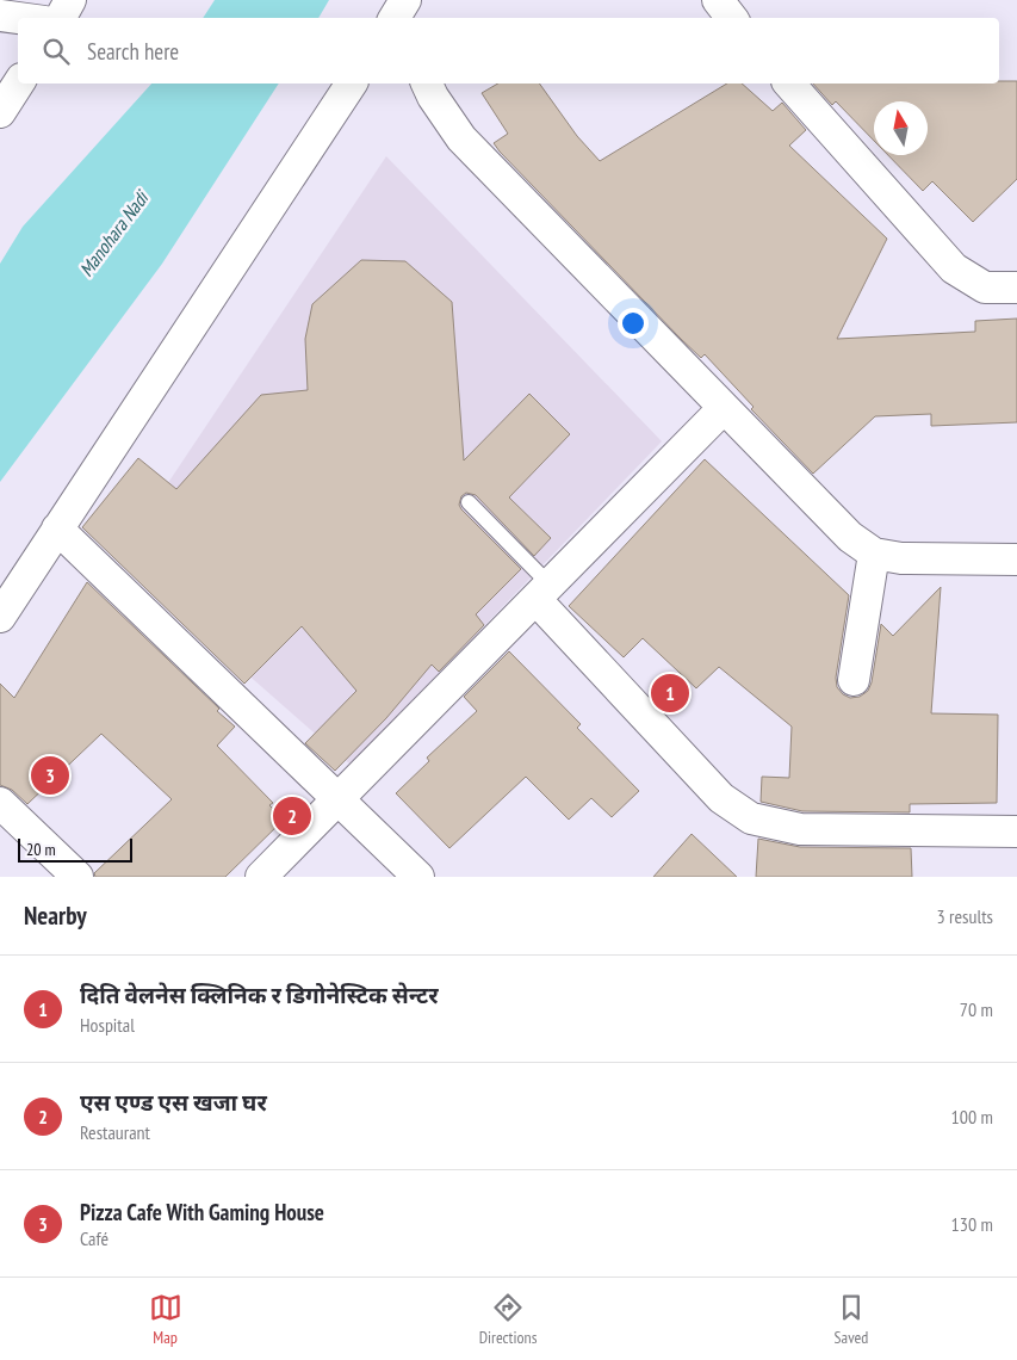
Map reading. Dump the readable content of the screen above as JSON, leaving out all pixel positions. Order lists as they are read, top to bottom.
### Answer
{
  "water": ["Manohara Nadi"],
  "scale_bar": "20 m",
  "north": "top",
  "page": {
    "search": "Search here",
    "pins": ["1", "3", "2"],
    "scale": "20 m",
    "heading": ["Nearby", "3 results"],
    "list": [
      {
        "mark": "1",
        "name": "दिति वेलनेस क्लिनिक र डिगोनेस्टिक सेन्टर",
        "note": "Hospital",
        "value": "70 m"
      },
      {
        "mark": "2",
        "name": "एस एण्ड एस खजा घर",
        "note": "Restaurant",
        "value": "100 m"
      },
      {
        "mark": "3",
        "name": "Pizza Cafe With Gaming House",
        "note": "Café",
        "value": "130 m"
      }
    ],
    "nav": ["Map", "Directions", "Saved"]
  }
}
